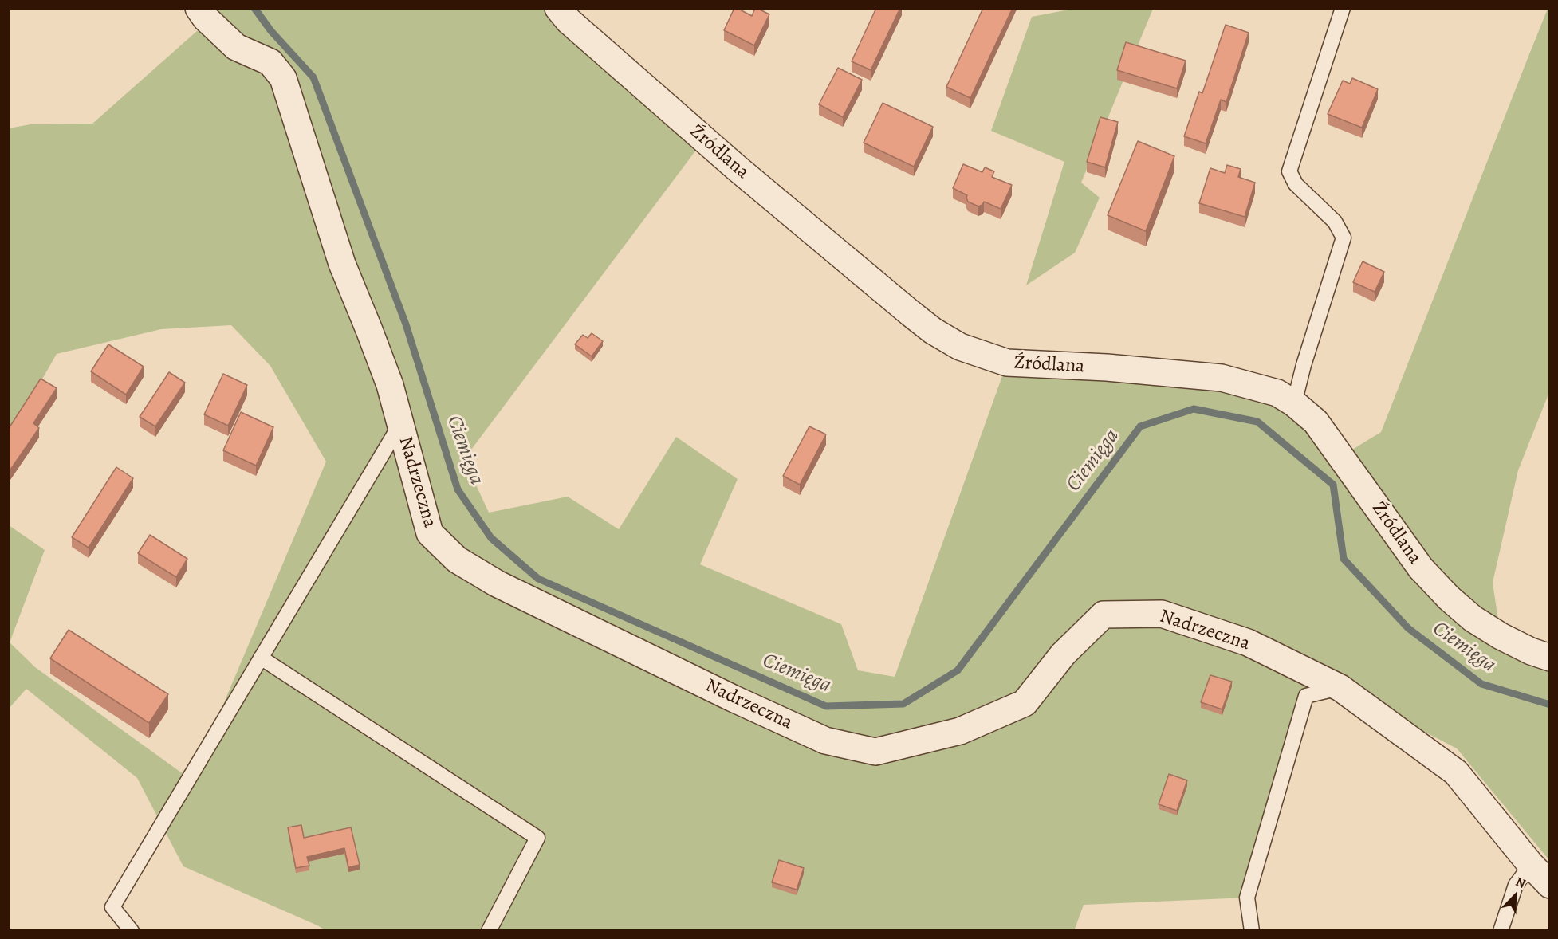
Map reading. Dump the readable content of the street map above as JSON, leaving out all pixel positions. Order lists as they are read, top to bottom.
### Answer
{
  "streets": {
    "street": ["Źródlana", "Nadrzeczna"]
  },
  "water": ["Ciemięga"],
  "north": "top right"
}
